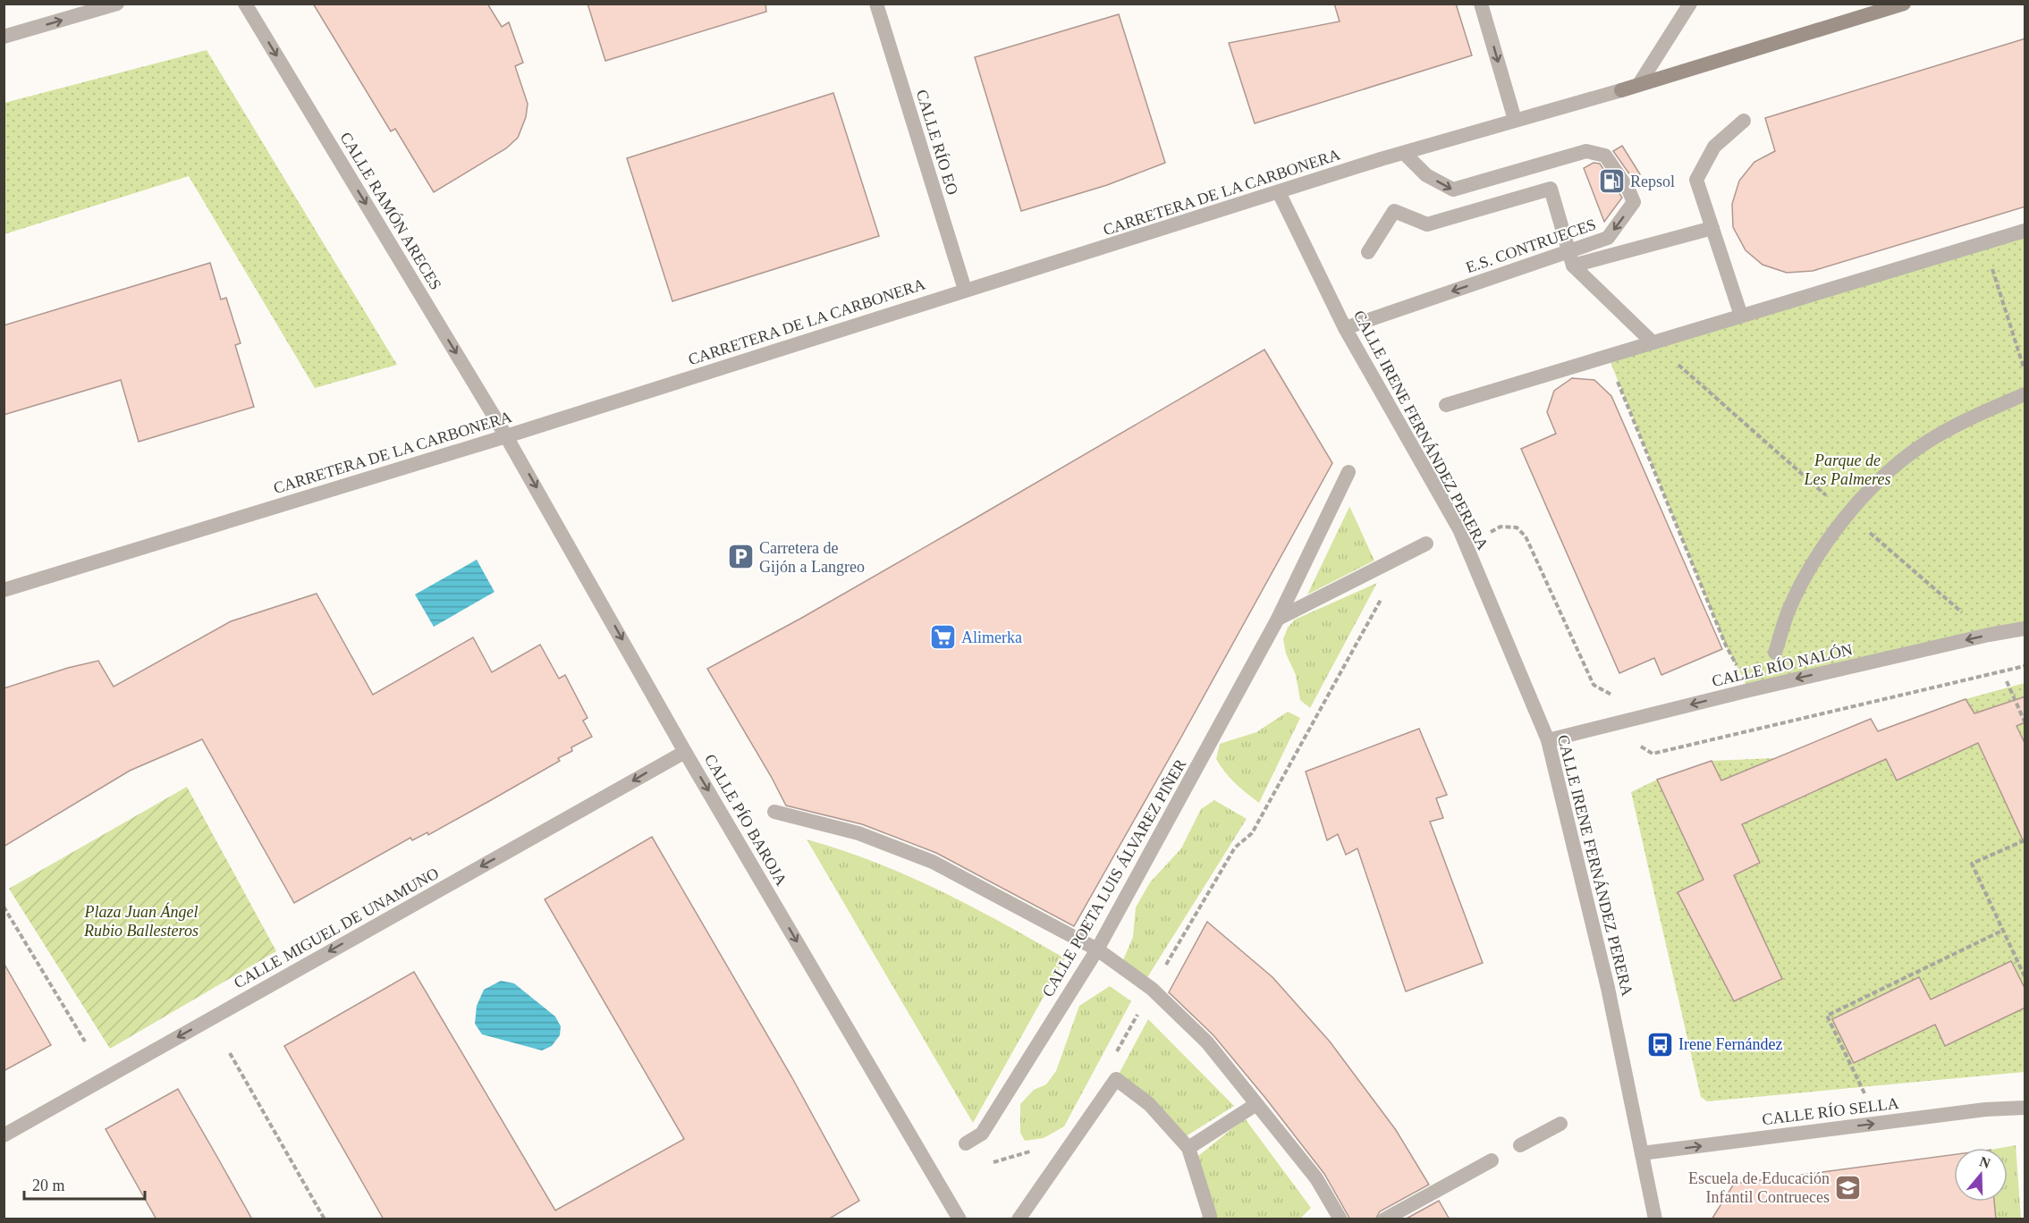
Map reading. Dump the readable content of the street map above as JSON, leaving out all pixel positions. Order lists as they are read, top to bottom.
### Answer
{
  "streets": {
    "street": [
      "CALLE RÍO EO",
      "CARRETERA DE LA CARBONERA",
      "CALLE RAMÓN ARECES",
      "E.S. CONTRUECES",
      "CALLE IRENE FERNÁNDEZ PERERA",
      "CALLE RÍO NALÓN",
      "CALLE PÍO BAROJA",
      "CALLE POETA LUIS ÁLVAREZ PIÑER",
      "CALLE MIGUEL DE UNAMUNO",
      "CALLE RÍO SELLA"
    ]
  },
  "crossings": [
    ["CALLE RÍO EO", "CARRETERA DE LA CARBONERA"],
    ["CARRETERA DE LA CARBONERA", "CALLE RAMÓN ARECES"],
    ["CARRETERA DE LA CARBONERA", "E.S. CONTRUECES"],
    ["CARRETERA DE LA CARBONERA", "CALLE IRENE FERNÁNDEZ PERERA"],
    ["CARRETERA DE LA CARBONERA", "CALLE PÍO BAROJA"],
    ["CALLE RAMÓN ARECES", "CALLE PÍO BAROJA"],
    ["E.S. CONTRUECES", "CALLE IRENE FERNÁNDEZ PERERA"],
    ["CALLE IRENE FERNÁNDEZ PERERA", "CALLE RÍO NALÓN"],
    ["CALLE IRENE FERNÁNDEZ PERERA", "CALLE RÍO SELLA"],
    ["CALLE PÍO BAROJA", "CALLE MIGUEL DE UNAMUNO"]
  ],
  "one_way": [
    "CALLE RAMÓN ARECES",
    "CALLE RÍO NALÓN",
    "CALLE PÍO BAROJA",
    "CALLE MIGUEL DE UNAMUNO",
    "CALLE RÍO SELLA"
  ],
  "parks": ["Parque de Les Palmeres", "Plaza Juan Ángel Rubio Ballesteros"],
  "places": {
    "fuel station": ["Repsol"],
    "parking": ["Carretera de Gijón a Langreo"],
    "supermarket": ["Alimerka"],
    "bus stop": ["Irene Fernández"],
    "school or university": ["Escuela de Educación Infantil Contrueces"]
  },
  "scale_bar": "20 m",
  "north": "top"
}
